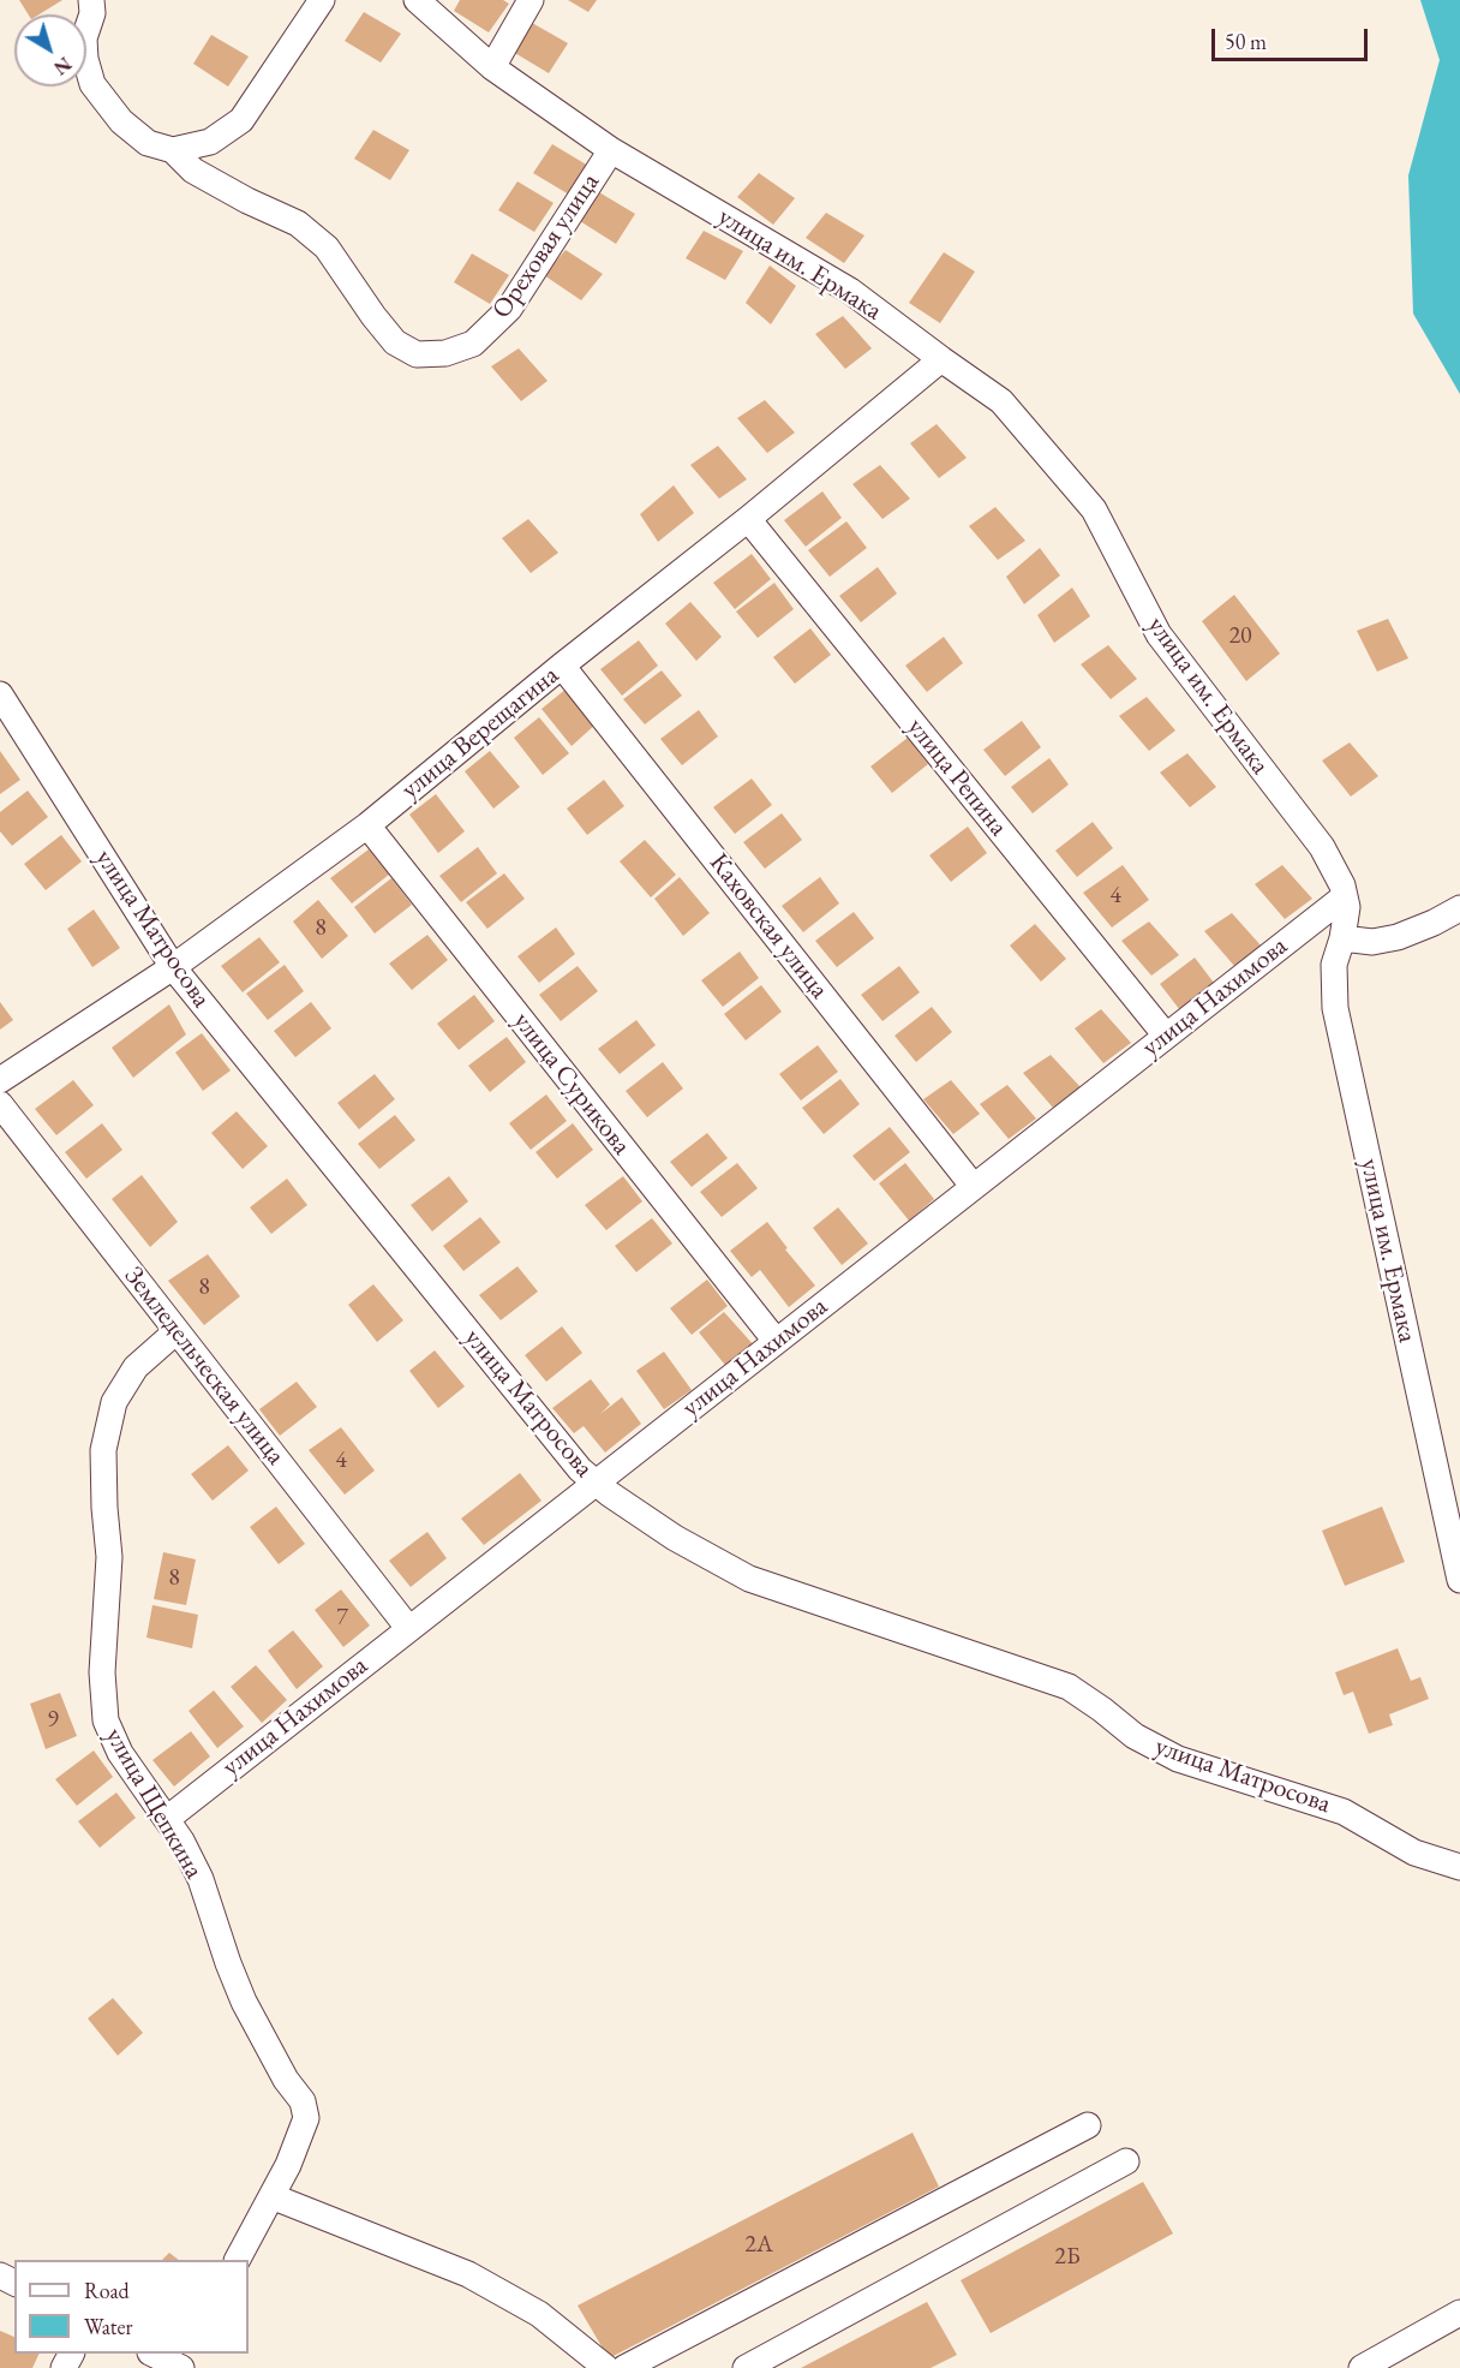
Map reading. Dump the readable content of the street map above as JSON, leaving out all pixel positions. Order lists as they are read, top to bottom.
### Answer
{
  "streets": {
    "street": [
      "Ореховая улица",
      "улица им. Ермака",
      "улица Верещагина",
      "улица Репина",
      "Каховская улица",
      "улица Матросова",
      "улица Нахимова",
      "улица Сурикова",
      "Земледельческая улица",
      "улица Щепкина"
    ]
  },
  "crossings": [
    ["Ореховая улица", "улица им. Ермака"],
    ["улица им. Ермака", "улица Верещагина"],
    ["улица им. Ермака", "улица Нахимова"],
    ["улица Верещагина", "улица Репина"],
    ["улица Верещагина", "Каховская улица"],
    ["улица Верещагина", "улица Матросова"],
    ["улица Верещагина", "улица Сурикова"],
    ["улица Репина", "улица Нахимова"],
    ["Каховская улица", "улица Нахимова"],
    ["улица Матросова", "улица Нахимова"],
    ["улица Нахимова", "улица Сурикова"],
    ["улица Нахимова", "Земледельческая улица"],
    ["улица Нахимова", "улица Щепкина"],
    ["Земледельческая улица", "улица Щепкина"]
  ],
  "house_numbers": [
    "20",
    "4",
    "8",
    "8",
    "4",
    "8",
    "7",
    "9",
    "2А",
    "2Б"
  ],
  "legend": ["Road", "Water"],
  "scale_bar": "50 m",
  "north": "bottom right"
}
